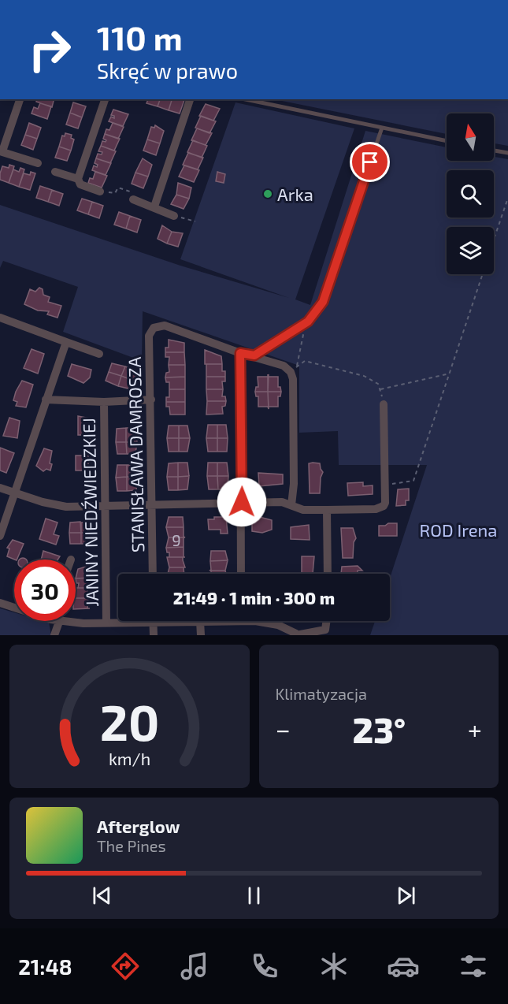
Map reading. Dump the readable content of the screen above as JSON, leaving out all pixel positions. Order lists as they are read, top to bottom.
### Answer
{
  "streets": {
    "street": ["STANISŁAWA DAMROSZA", "JANINY NIEDŹWIEDZKIEJ"]
  },
  "parks": ["ROD Irena"],
  "places": ["Arka"],
  "house_numbers": ["9"],
  "north": "top",
  "page": {
    "turn": ["110 m", "Skręć w prawo"],
    "limit": "30",
    "trip": "21:49 · 1 min · 300 m",
    "tile": "Klimatyzacja",
    "heat": ["−", "23°", "+"],
    "song": ["Afterglow", "The Pines"],
    "tabs": "21:48",
    "gauge": ["20", "km/h"]
  }
}
